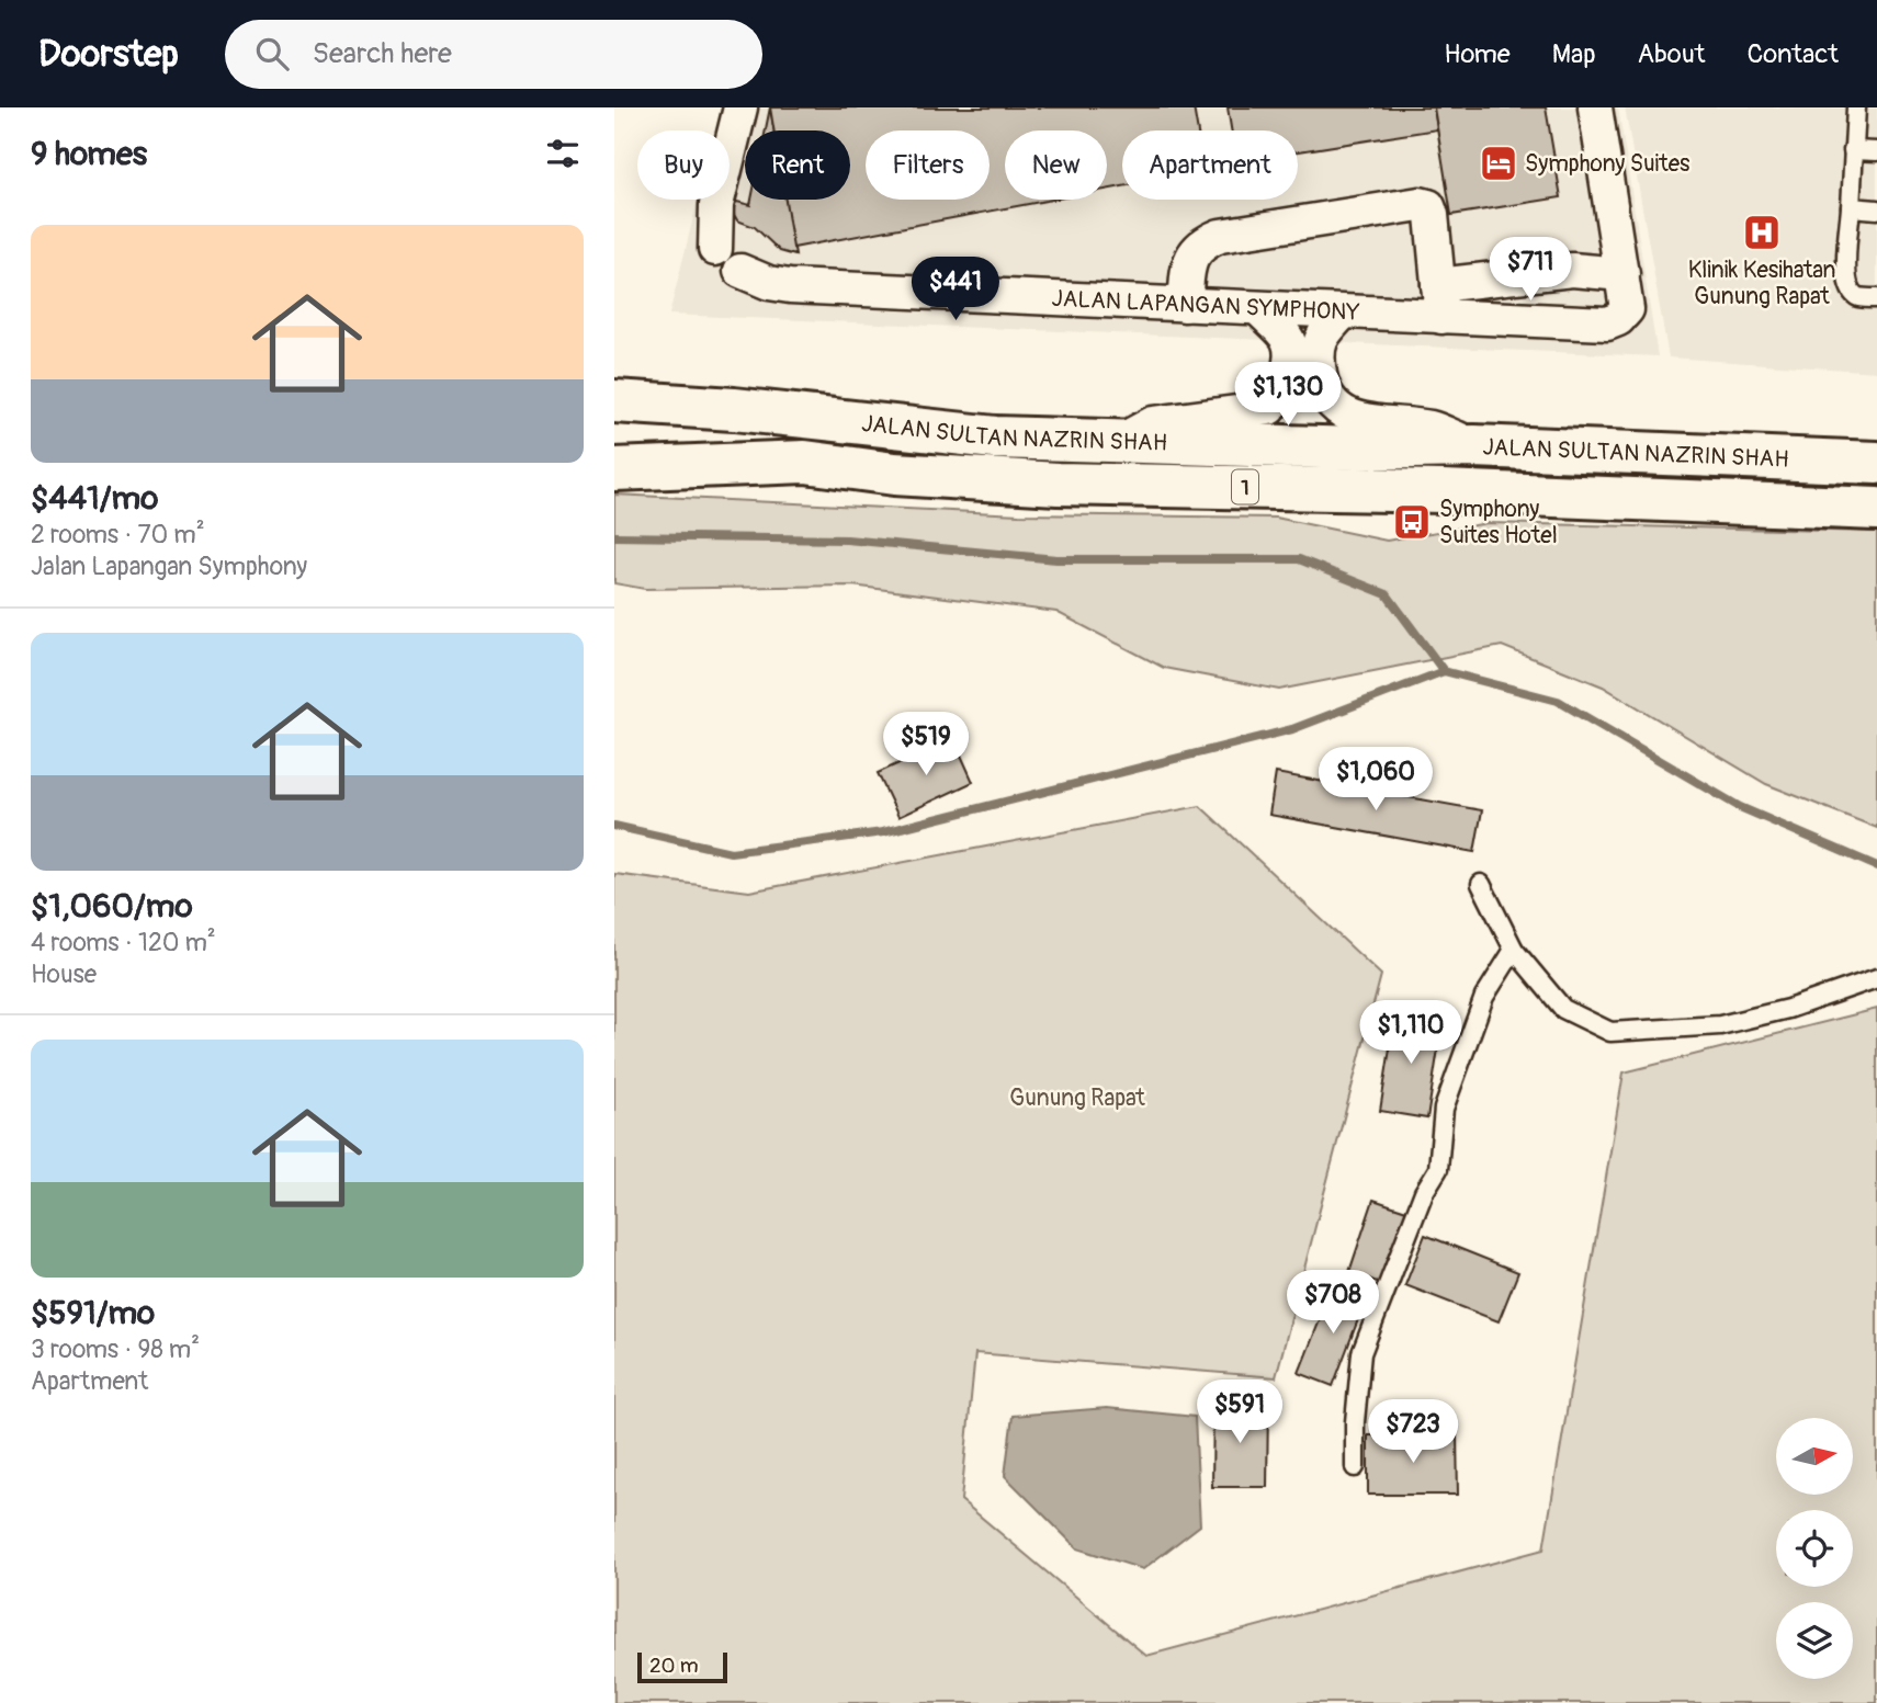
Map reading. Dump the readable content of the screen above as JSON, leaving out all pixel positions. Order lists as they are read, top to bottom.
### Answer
{
  "streets": {
    "highway": ["JALAN SULTAN NAZRIN SHAH", "1"],
    "street": ["JALAN LAPANGAN SYMPHONY"]
  },
  "parks": ["Gunung Rapat"],
  "places": {
    "hotel": ["Symphony Suites"],
    "hospital": ["Klinik Kesihatan Gunung Rapat"],
    "bus stop": ["Symphony Suites Hotel"]
  },
  "scale_bar": "20 m",
  "north": "right",
  "page": {
    "header": "Doorstep",
    "search": "Search here",
    "nav": [
      "Home",
      "Map",
      "About",
      "Contact"
    ],
    "heading": "9 homes",
    "chip": [
      "Buy",
      "Rent",
      "Filters",
      "New",
      "Apartment"
    ],
    "list": [
      {
        "name": "$441/mo",
        "note": "2 rooms · 70 m² · Jalan Lapangan Symphony"
      },
      {
        "name": "$1,060/mo",
        "note": "4 rooms · 120 m² · House"
      },
      {
        "name": "$591/mo",
        "note": "3 rooms · 98 m² · Apartment"
      }
    ],
    "price": [
      "$711",
      "$441",
      "$1,130",
      "$519",
      "$1,060",
      "$1,110",
      "$708",
      "$591",
      "$723"
    ],
    "scale": "20 m"
  }
}
